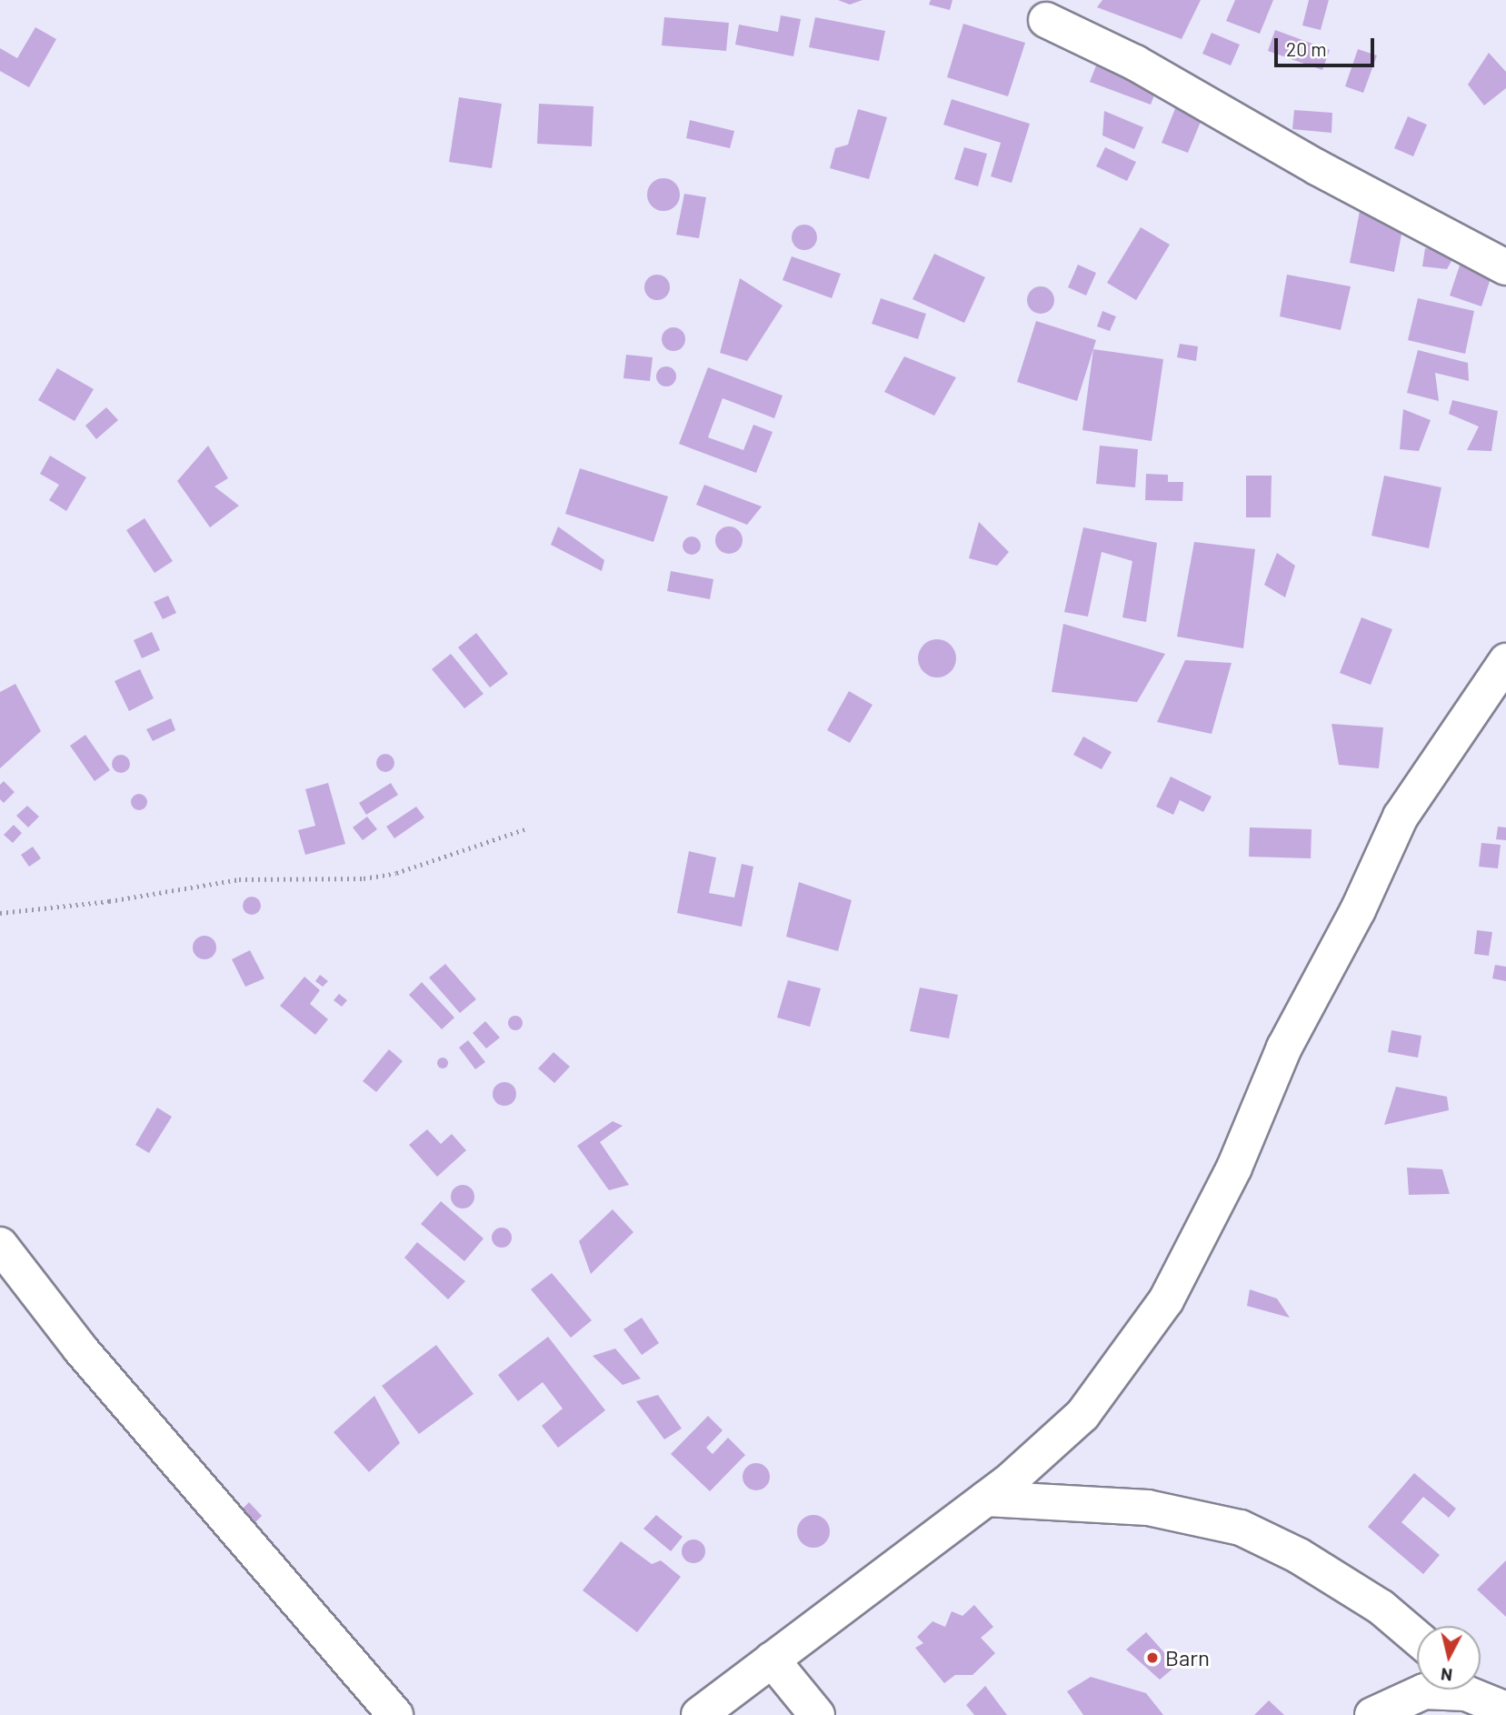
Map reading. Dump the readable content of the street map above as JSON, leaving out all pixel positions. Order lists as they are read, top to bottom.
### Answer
{
  "places": ["Barn"],
  "scale_bar": "20 m",
  "north": "bottom"
}
